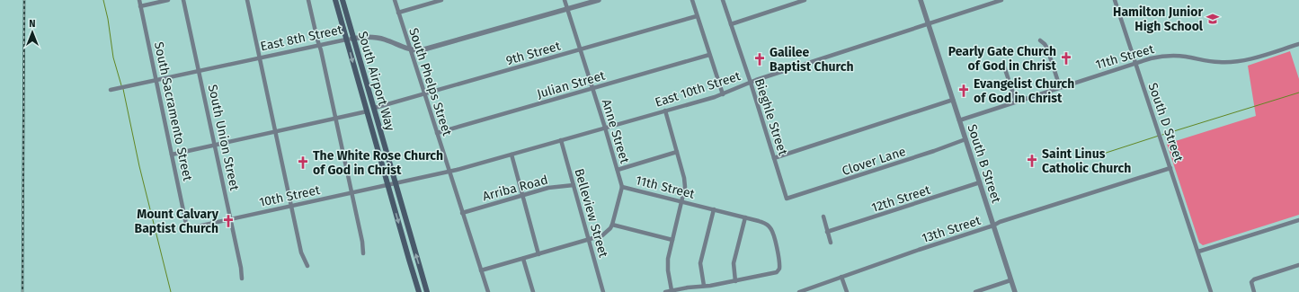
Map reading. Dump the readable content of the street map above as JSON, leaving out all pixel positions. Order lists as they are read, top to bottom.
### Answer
{
  "streets": {
    "main road": ["South Airport Way"],
    "street": [
      "East 8th Street",
      "9th Street",
      "11th Street",
      "South Phelps Street",
      "Julian Street",
      "East 10th Street",
      "South Sacramento Street",
      "Bieghle Street",
      "South D Street",
      "Anne Street",
      "South Union Street",
      "Clover Lane",
      "South B Street",
      "Arriba Road",
      "10th Street",
      "12th Street",
      "Belleview Street",
      "13th Street"
    ]
  },
  "crossings": [
    ["East 8th Street", "South Airport Way"],
    ["East 8th Street", "South Phelps Street"],
    ["East 8th Street", "South Sacramento Street"],
    ["East 8th Street", "Anne Street"],
    ["East 8th Street", "South Union Street"],
    ["9th Street", "South Airport Way"],
    ["9th Street", "South Phelps Street"],
    ["9th Street", "Anne Street"],
    ["11th Street", "South D Street"],
    ["11th Street", "Anne Street"],
    ["11th Street", "South B Street"],
    ["South Airport Way", "East 10th Street"],
    ["South Airport Way", "10th Street"],
    ["South Phelps Street", "Julian Street"],
    ["South Phelps Street", "East 10th Street"],
    ["South Phelps Street", "Arriba Road"],
    ["Julian Street", "Anne Street"],
    ["East 10th Street", "Bieghle Street"],
    ["East 10th Street", "Anne Street"],
    ["East 10th Street", "South B Street"],
    ["East 10th Street", "10th Street"],
    ["East 10th Street", "Belleview Street"],
    ["South Sacramento Street", "10th Street"],
    ["Bieghle Street", "Clover Lane"],
    ["South D Street", "13th Street"],
    ["South Union Street", "10th Street"],
    ["Clover Lane", "South B Street"],
    ["South B Street", "12th Street"],
    ["South B Street", "13th Street"],
    ["Arriba Road", "Belleview Street"]
  ],
  "places": {
    "school or university": ["Hamilton Junior High School"],
    "church": [
      "Pearly Gate Church of God in Christ",
      "Galilee Baptist Church",
      "Evangelist Church of God in Christ",
      "Saint Linus Catholic Church",
      "The White Rose Church of God in Christ",
      "Mount Calvary Baptist Church"
    ]
  },
  "north": "top"
}
